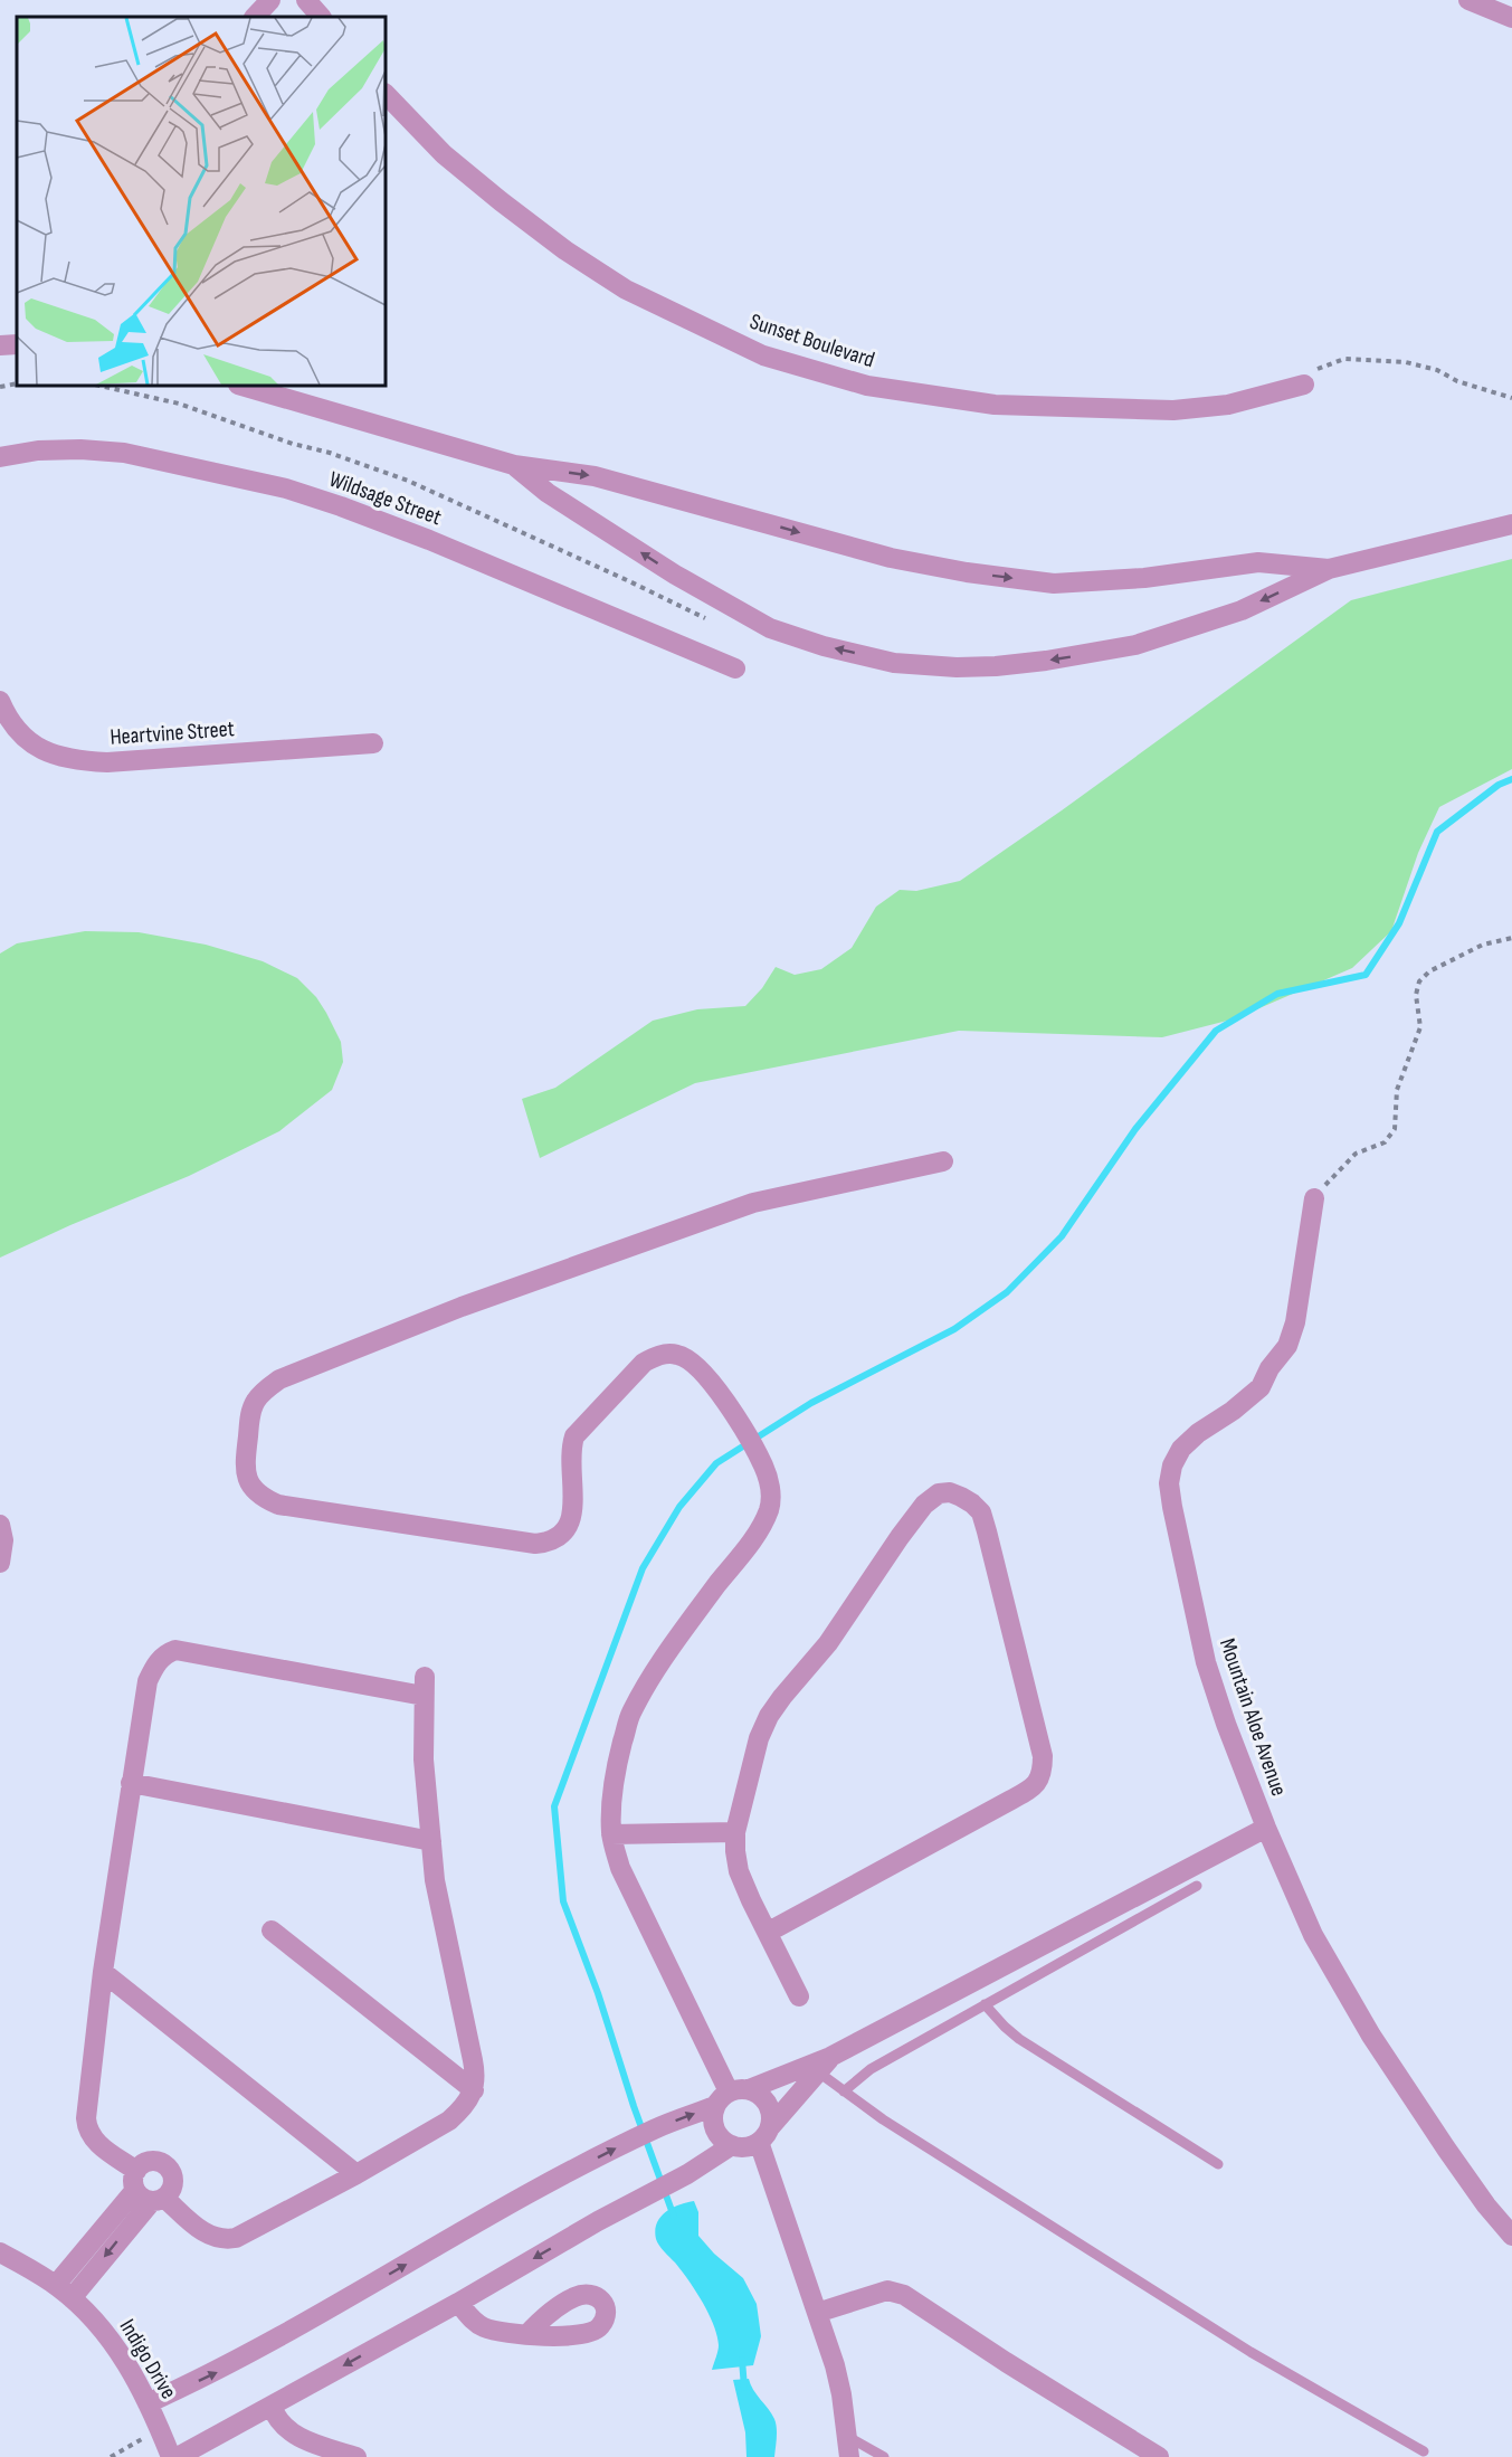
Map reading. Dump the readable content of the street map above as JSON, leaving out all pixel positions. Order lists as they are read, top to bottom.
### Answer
{
  "streets": {
    "street": [
      "Sunset Boulevard",
      "Wildsage Street",
      "Heartvine Street",
      "Mountain Aloe Avenue",
      "Indigo Drive"
    ]
  }
}
